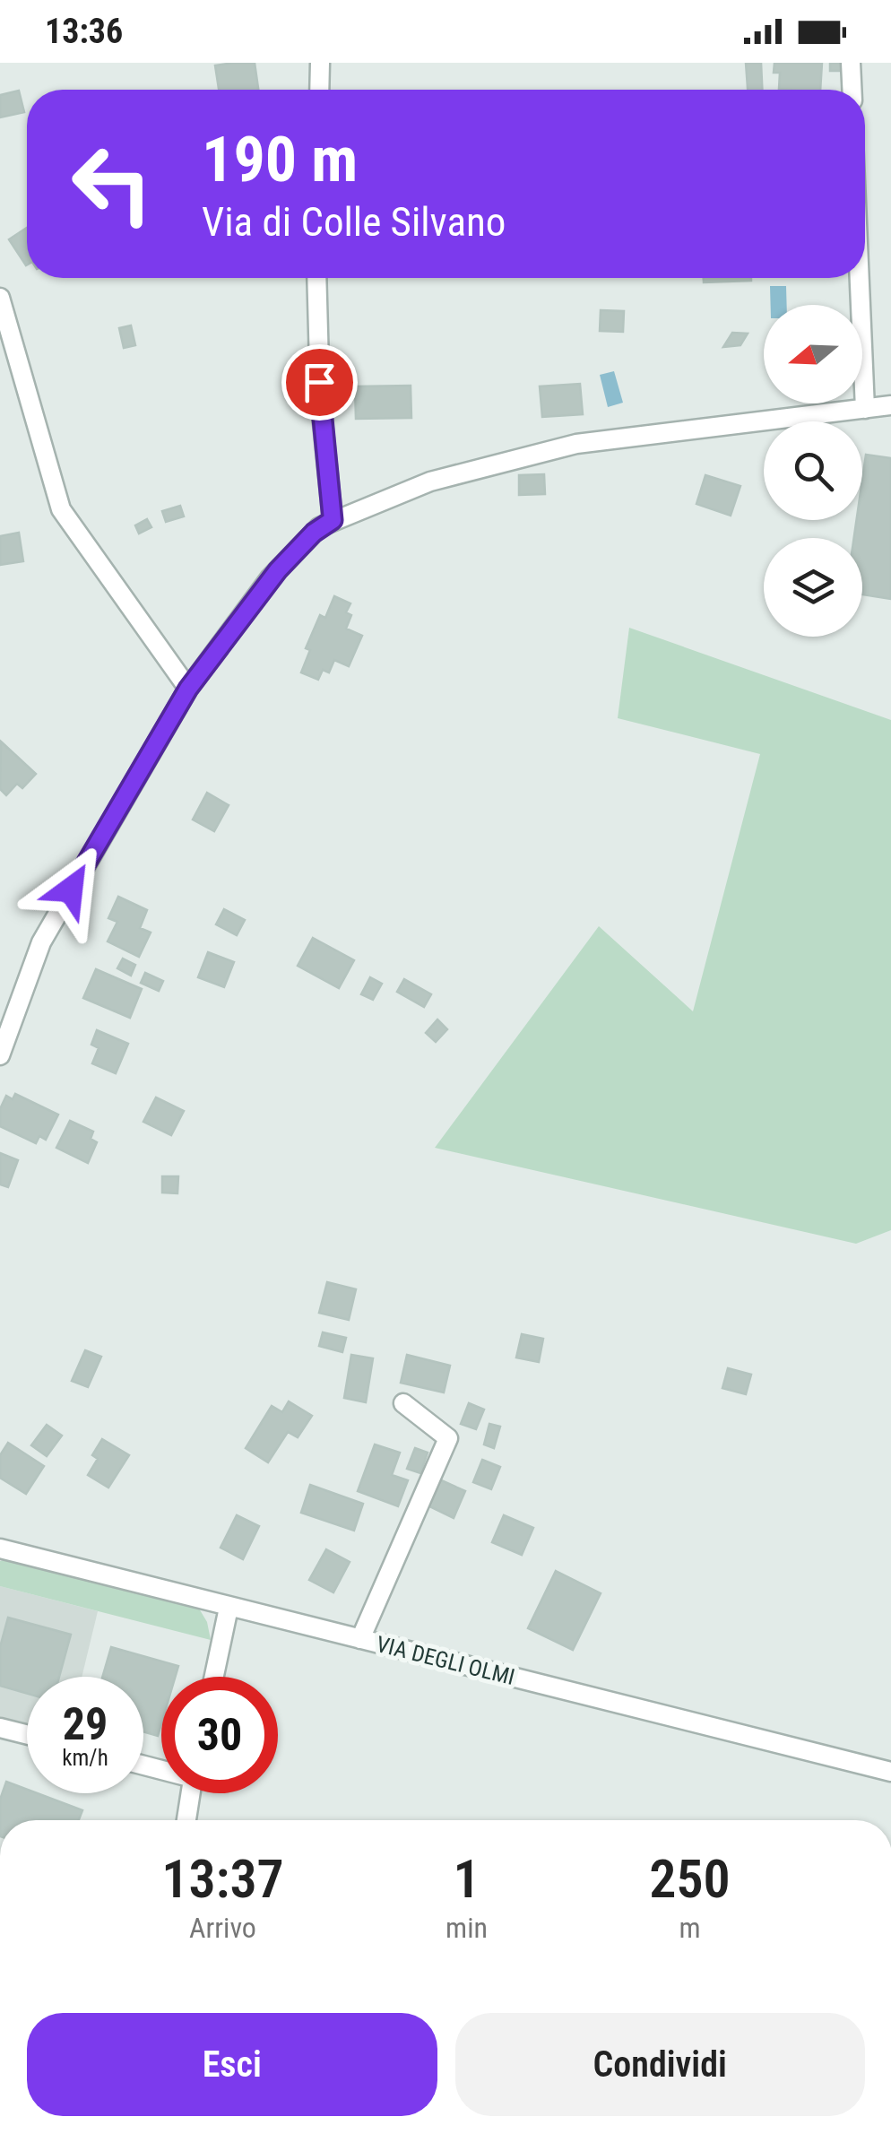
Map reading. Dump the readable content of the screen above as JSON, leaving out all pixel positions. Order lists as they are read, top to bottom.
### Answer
{
  "streets": {
    "street": ["VIA DEGLI OLMI"]
  },
  "north": "left",
  "page": {
    "status": "13:36",
    "turn": ["190 m", "Via di Colle Silvano"],
    "speed": "29 km/h",
    "limit": "30",
    "eta": [
      "13:37",
      "Arrivo",
      "1",
      "min",
      "250",
      "m"
    ],
    "buttons": ["Esci", "Condividi"]
  }
}
